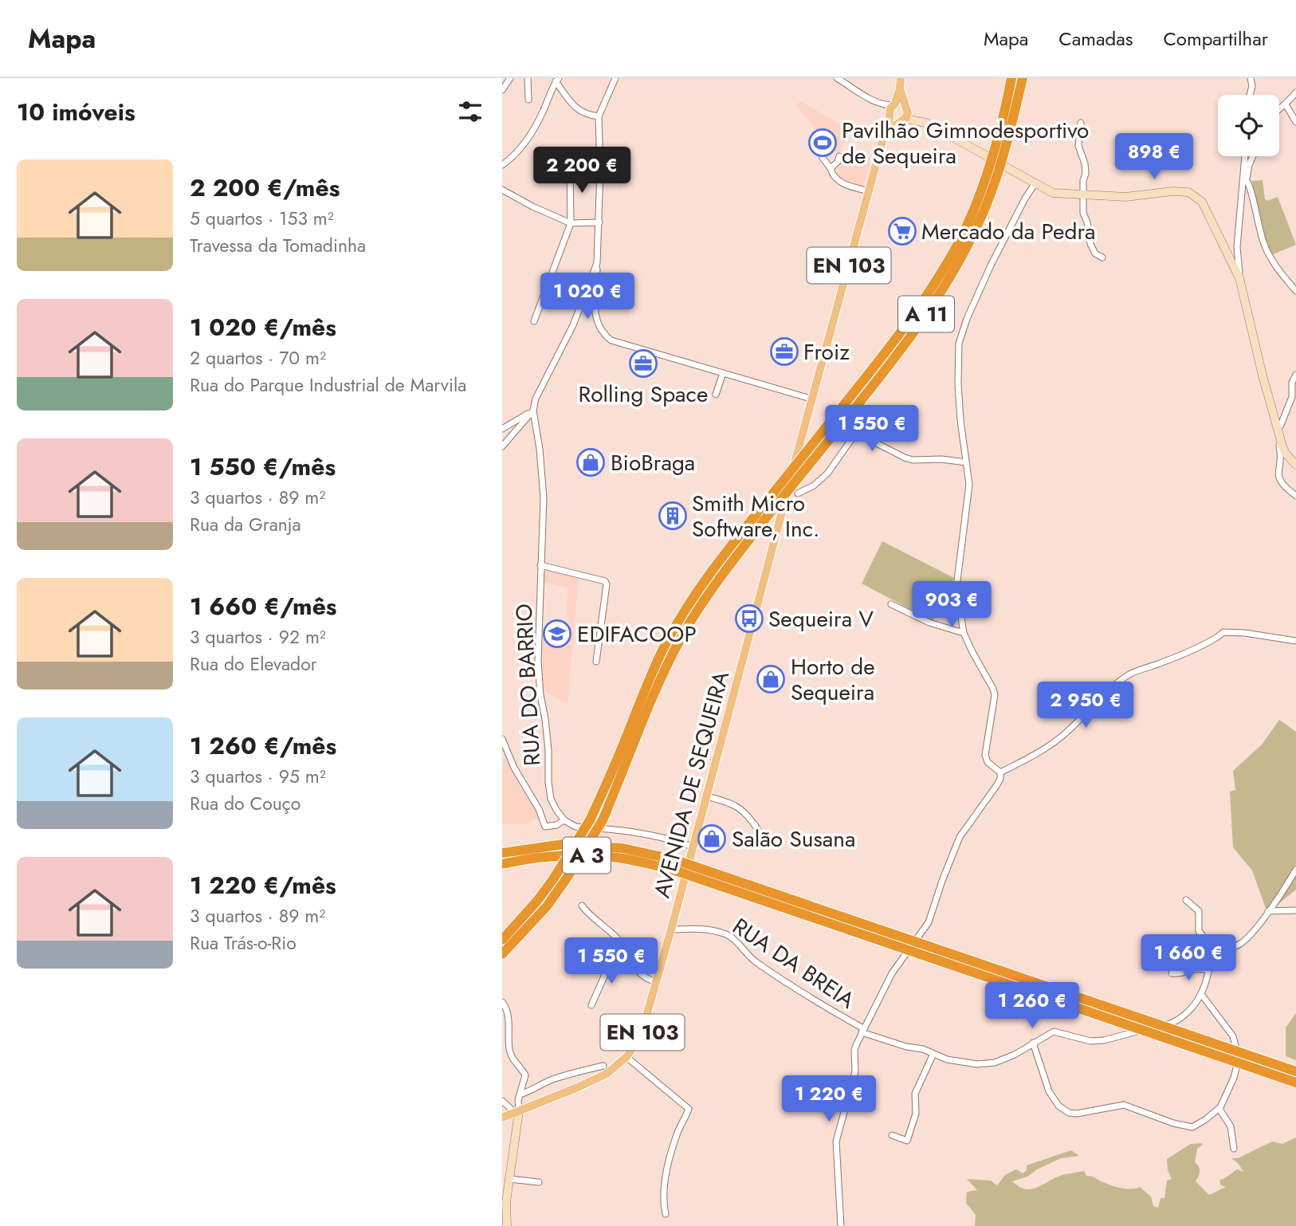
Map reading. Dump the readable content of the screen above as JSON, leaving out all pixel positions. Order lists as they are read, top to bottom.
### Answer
{
  "streets": {
    "highway": ["A 11", "A 3"],
    "main road": ["EN 103", "AVENIDA DE SEQUEIRA"],
    "street": ["RUA DO BARRIO", "RUA DA BREIA"]
  },
  "crossings": [
    ["EN 103", "AVENIDA DE SEQUEIRA"],
    ["AVENIDA DE SEQUEIRA", "RUA DA BREIA"]
  ],
  "places": {
    "sports": ["Pavilhão Gimnodesportivo de Sequeira"],
    "supermarket": ["Mercado da Pedra"],
    "office": ["Froiz", "Rolling Space"],
    "shop": ["BioBraga", "Horto de Sequeira", "Salão Susana"],
    "building": ["Smith Micro Software, Inc."],
    "bus stop": ["Sequeira V"],
    "school or university": ["EDIFACOOP"]
  },
  "page": {
    "header": "Mapa",
    "nav": ["Mapa", "Camadas", "Compartilhar"],
    "heading": "10 imóveis",
    "price": [
      "898 €",
      "2 200 €",
      "1 020 €",
      "1 550 €",
      "903 €",
      "2 950 €",
      "1 660 €",
      "1 550 €",
      "1 260 €",
      "1 220 €"
    ],
    "list": [
      {
        "name": "2 200 €/mês",
        "note": "5 quartos · 153 m² · Travessa da Tomadinha"
      },
      {
        "name": "1 020 €/mês",
        "note": "2 quartos · 70 m² · Rua do Parque Industrial de Marvila"
      },
      {
        "name": "1 550 €/mês",
        "note": "3 quartos · 89 m² · Rua da Granja"
      },
      {
        "name": "1 660 €/mês",
        "note": "3 quartos · 92 m² · Rua do Elevador"
      },
      {
        "name": "1 260 €/mês",
        "note": "3 quartos · 95 m² · Rua do Couço"
      },
      {
        "name": "1 220 €/mês",
        "note": "3 quartos · 89 m² · Rua Trás-o-Rio"
      }
    ]
  }
}
